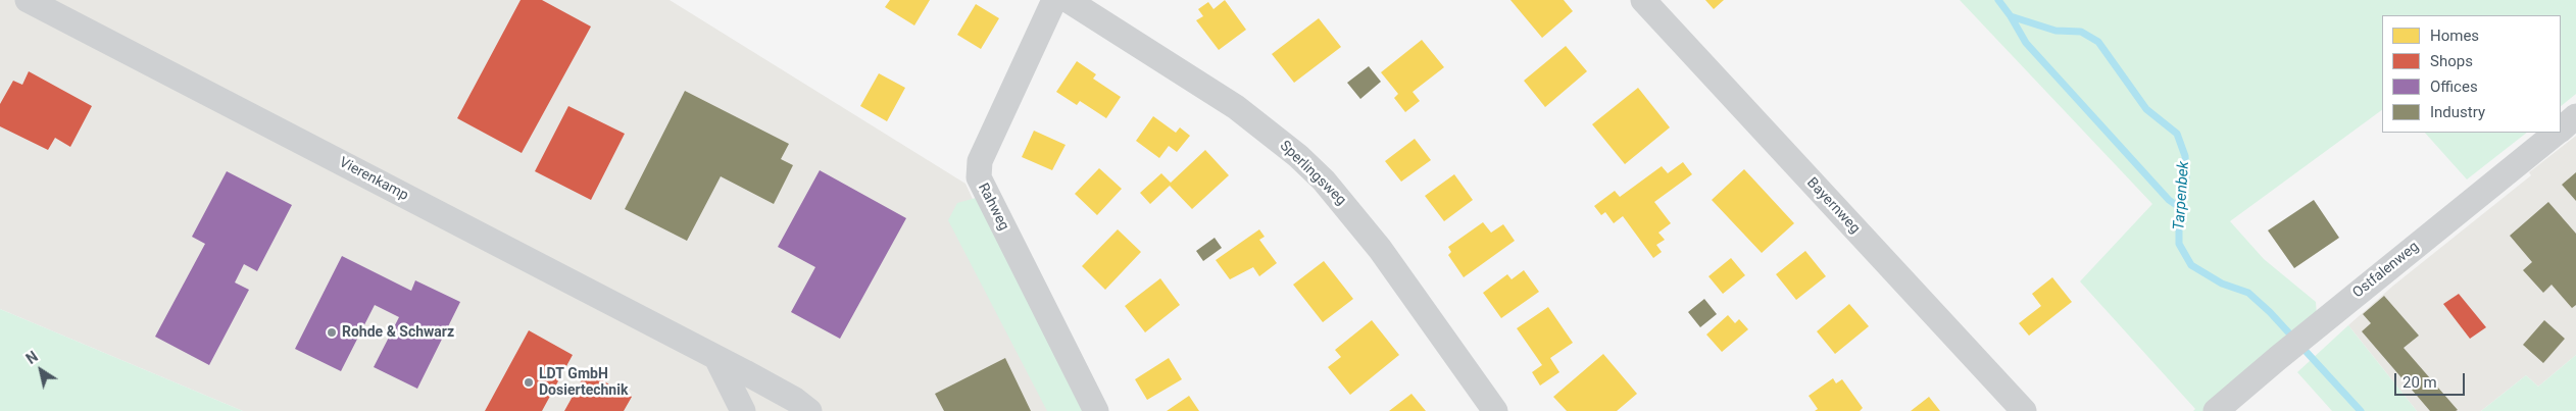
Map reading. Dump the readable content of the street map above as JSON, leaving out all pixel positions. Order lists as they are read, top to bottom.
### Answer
{
  "streets": {
    "street": [
      "Sperlingsweg",
      "Vierenkamp",
      "Bayernweg",
      "Rahweg",
      "Ostfalenweg"
    ]
  },
  "water": ["Tarpenbek"],
  "places": ["Rohde & Schwarz", "LDT GmbH Dosiertechnik"],
  "legend": [
    "Homes",
    "Shops",
    "Offices",
    "Industry"
  ],
  "scale_bar": "20 m",
  "north": "top left"
}
